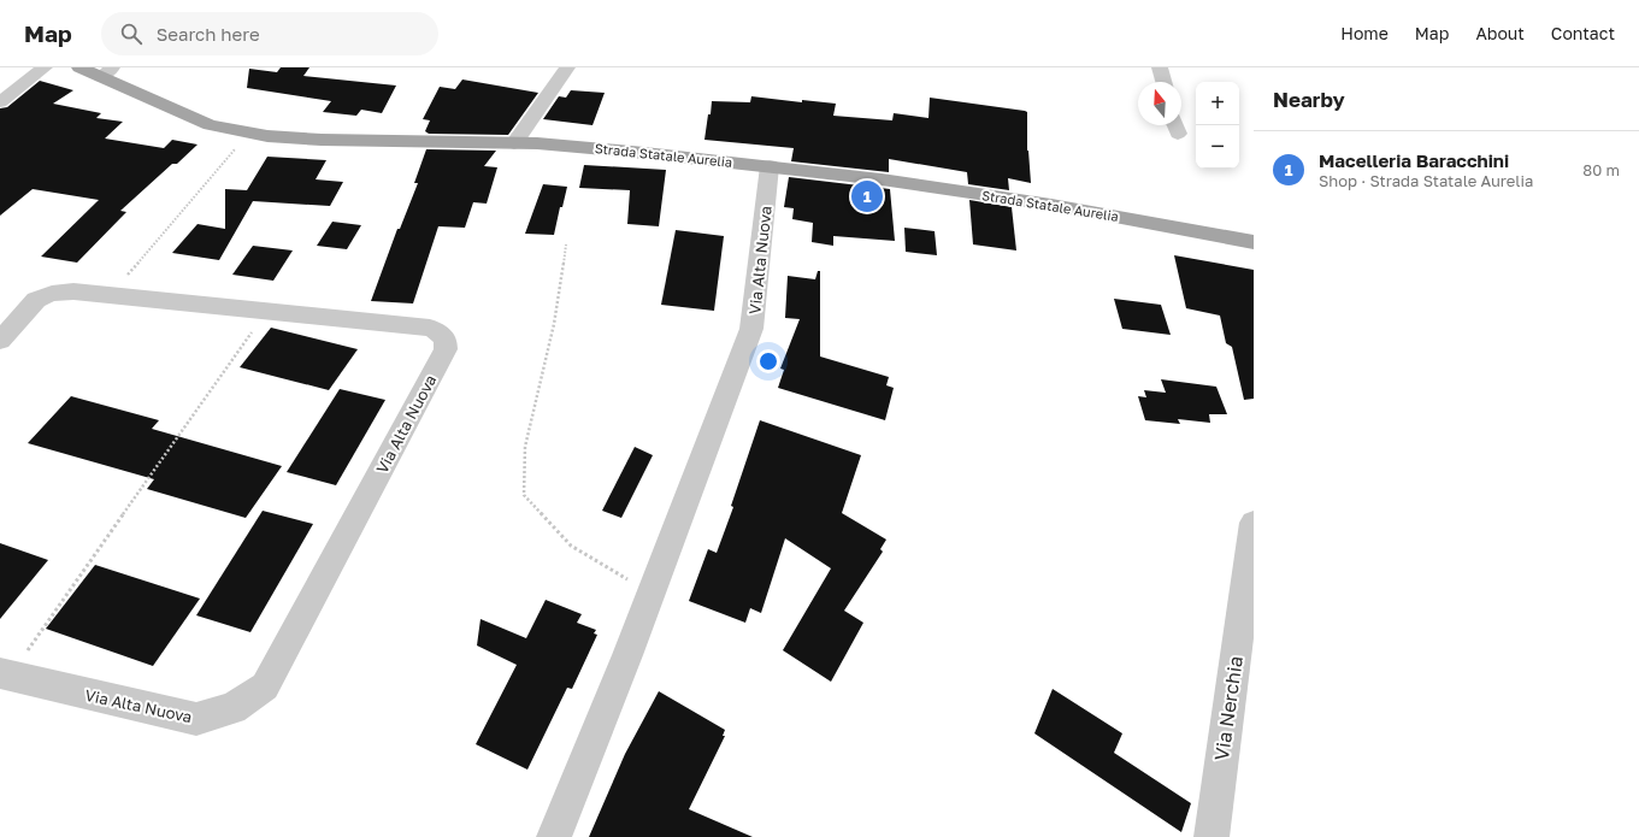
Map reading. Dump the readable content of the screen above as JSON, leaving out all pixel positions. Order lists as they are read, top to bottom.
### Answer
{
  "streets": {
    "main road": ["Strada Statale Aurelia"],
    "street": ["Via Alta Nuova", "Via Nerchia"]
  },
  "crossings": [
    ["Strada Statale Aurelia", "Via Alta Nuova"]
  ],
  "north": "top",
  "page": {
    "header": "Map",
    "search": "Search here",
    "nav": [
      "Home",
      "Map",
      "About",
      "Contact"
    ],
    "heading": "Nearby",
    "map_buttons": ["+", "−"],
    "list": [
      {
        "mark": "1",
        "name": "Macelleria Baracchini",
        "note": "Shop · Strada Statale Aurelia",
        "value": "80 m"
      }
    ],
    "pins": "1"
  }
}
